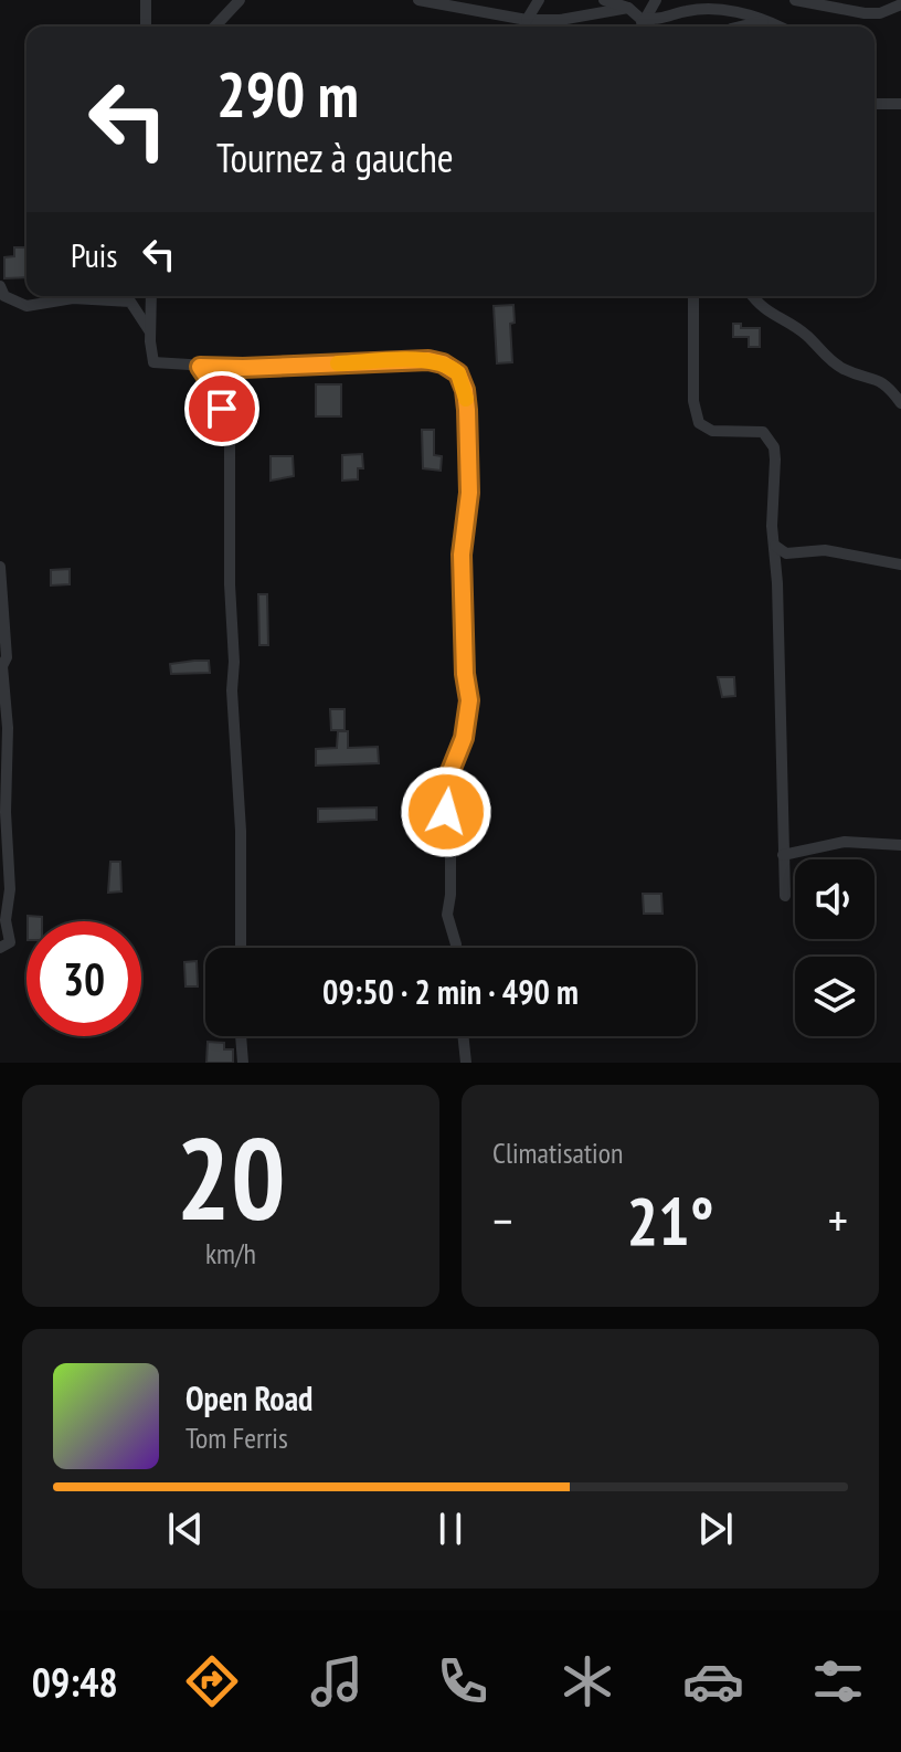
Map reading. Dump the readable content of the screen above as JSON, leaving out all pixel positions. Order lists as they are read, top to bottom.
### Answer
{
  "page": {
    "turn": ["290 m", "Tournez à gauche"],
    "then": "Puis",
    "limit": "30",
    "trip": "09:50 · 2 min · 490 m",
    "tile": [
      ["20", "km/h"],
      "Climatisation"
    ],
    "heat": ["−", "21°", "+"],
    "song": ["Open Road", "Tom Ferris"],
    "tabs": "09:48"
  }
}
